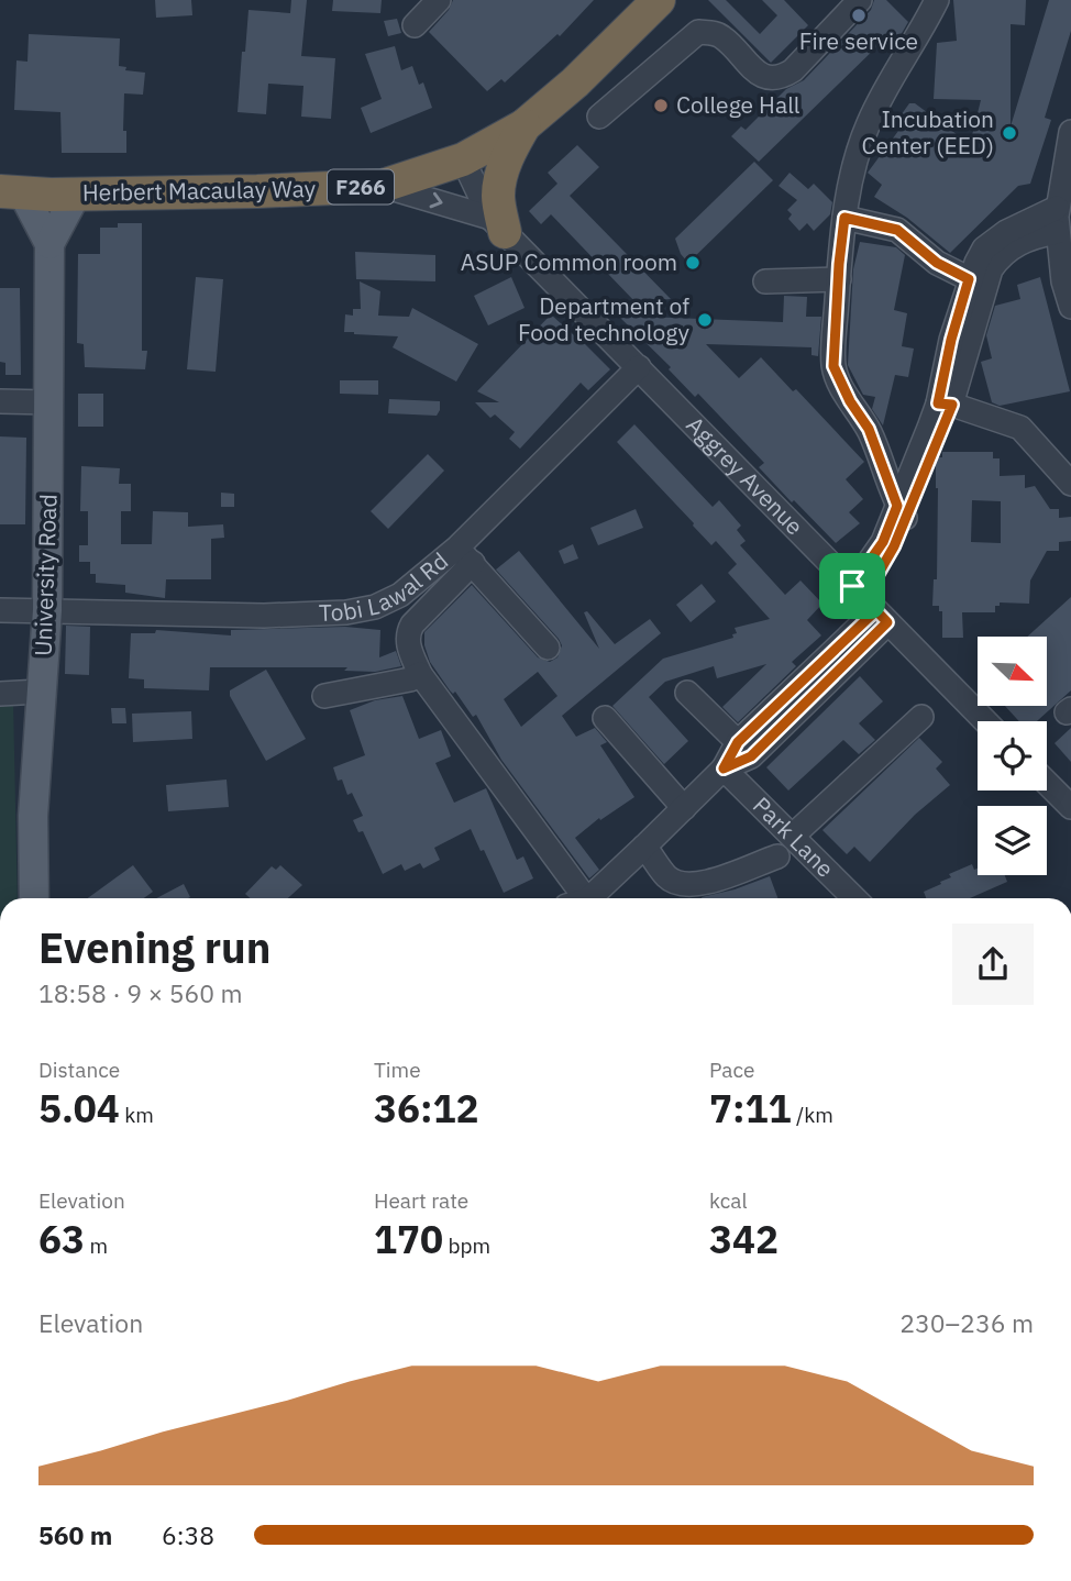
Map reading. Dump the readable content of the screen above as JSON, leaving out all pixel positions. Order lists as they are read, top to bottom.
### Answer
{
  "streets": {
    "highway": ["F266", "Herbert Macaulay Way"],
    "main road": ["University Road"],
    "street": ["Aggrey Avenue", "Tobi Lawal Rd", "Park Lane"]
  },
  "crossings": [
    ["Aggrey Avenue", "Tobi Lawal Rd"],
    ["University Road", "Tobi Lawal Rd"]
  ],
  "places": [
    "Fire service",
    "College Hall",
    "Incubation Center (EED)",
    "ASUP Common room",
    "Department of Food technology"
  ],
  "north": "bottom right",
  "page": {
    "heading": ["Evening run", "18:58 · 9 × 560 m"],
    "stats": [
      ["Distance", "5.04 km"],
      ["Time", "36:12"],
      ["Pace", "7:11 /km"],
      ["Elevation", "63 m"],
      ["Heart rate", "170 bpm"],
      ["kcal", "342"]
    ],
    "chart": ["Elevation", "230–236 m"],
    "list": [
      {
        "name": "560 m",
        "note": "6:38"
      }
    ]
  }
}
